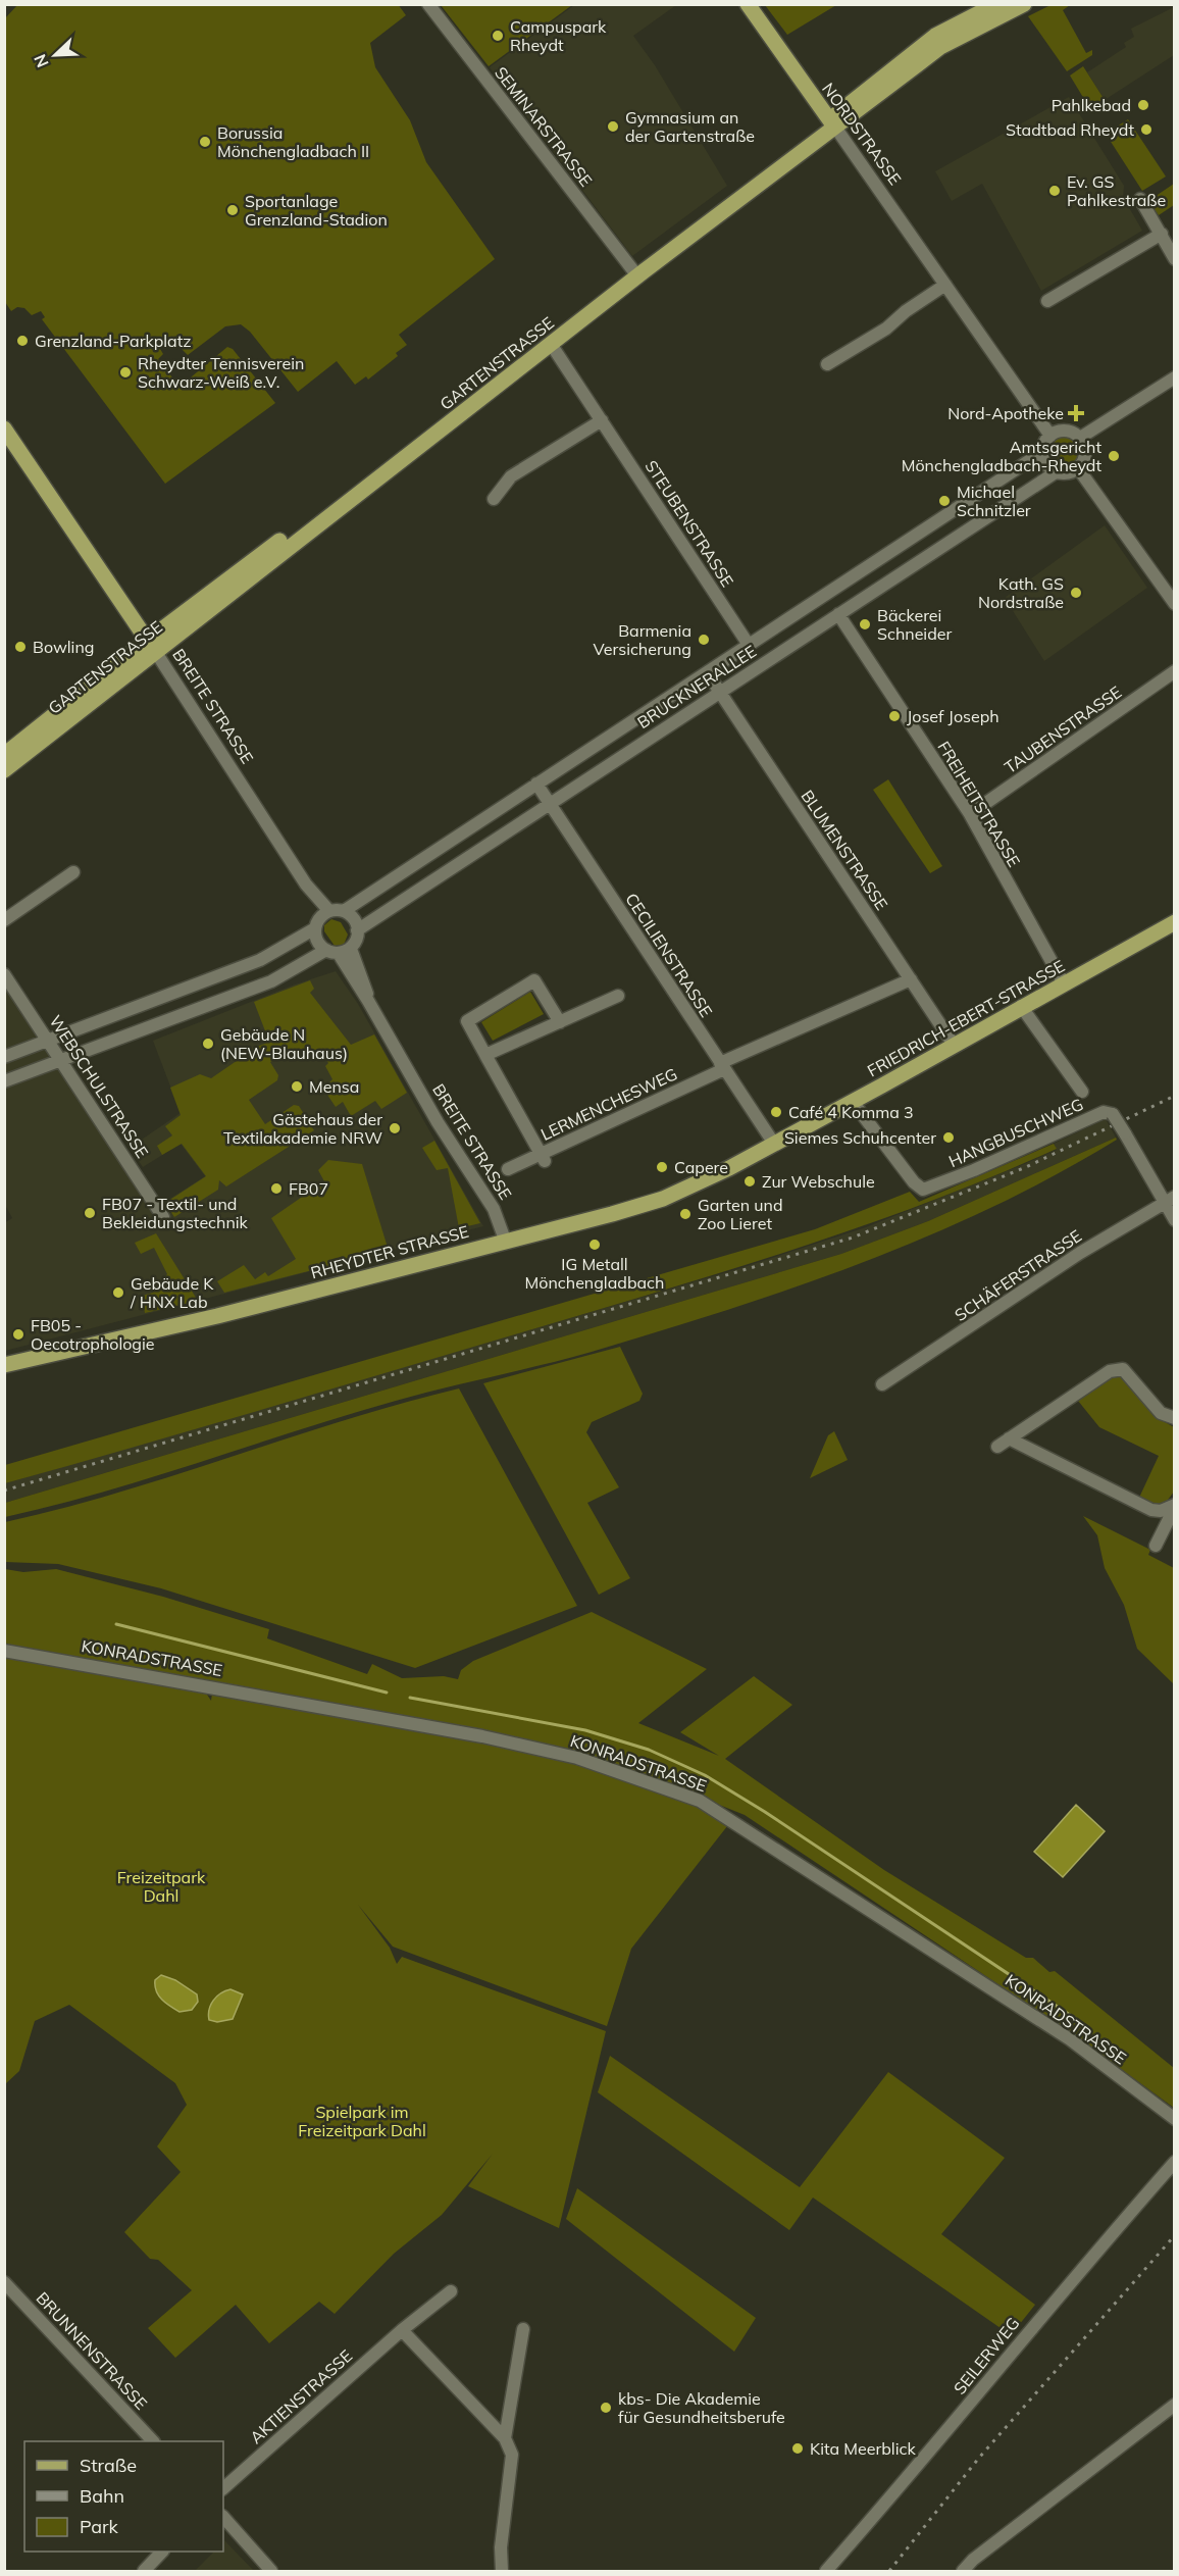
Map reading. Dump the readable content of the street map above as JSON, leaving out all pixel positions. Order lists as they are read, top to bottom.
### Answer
{
  "streets": {
    "main road": [
      "NORDSTRASSE",
      "GARTENSTRASSE",
      "BREITE STRASSE",
      "FRIEDRICH-EBERT-STRASSE",
      "RHEYDTER STRASSE"
    ],
    "street": [
      "SEMINARSTRASSE",
      "STEUBENSTRASSE",
      "BRUCKNERALLEE",
      "TAUBENSTRASSE",
      "FREIHEITSTRASSE",
      "BLUMENSTRASSE",
      "CECILIENSTRASSE",
      "WEBSCHULSTRASSE",
      "LERMENCHESWEG",
      "HANGBUSCHWEG",
      "SCHÄFERSTRASSE",
      "KONRADSTRASSE",
      "BRUNNENSTRASSE",
      "SEILERWEG",
      "AKTIENSTRASSE"
    ]
  },
  "crossings": [
    ["SEMINARSTRASSE", "GARTENSTRASSE"],
    ["NORDSTRASSE", "GARTENSTRASSE"],
    ["NORDSTRASSE", "BRUCKNERALLEE"],
    ["GARTENSTRASSE", "STEUBENSTRASSE"],
    ["GARTENSTRASSE", "BREITE STRASSE"],
    ["STEUBENSTRASSE", "BRUCKNERALLEE"],
    ["BRUCKNERALLEE", "BREITE STRASSE"],
    ["BRUCKNERALLEE", "FREIHEITSTRASSE"],
    ["BRUCKNERALLEE", "BLUMENSTRASSE"],
    ["BRUCKNERALLEE", "CECILIENSTRASSE"],
    ["BREITE STRASSE", "RHEYDTER STRASSE"],
    ["TAUBENSTRASSE", "FREIHEITSTRASSE"],
    ["FREIHEITSTRASSE", "FRIEDRICH-EBERT-STRASSE"],
    ["BLUMENSTRASSE", "FRIEDRICH-EBERT-STRASSE"],
    ["BLUMENSTRASSE", "LERMENCHESWEG"],
    ["CECILIENSTRASSE", "FRIEDRICH-EBERT-STRASSE"],
    ["CECILIENSTRASSE", "LERMENCHESWEG"],
    ["CECILIENSTRASSE", "RHEYDTER STRASSE"],
    ["FRIEDRICH-EBERT-STRASSE", "HANGBUSCHWEG"],
    ["FRIEDRICH-EBERT-STRASSE", "RHEYDTER STRASSE"],
    ["HANGBUSCHWEG", "SCHÄFERSTRASSE"]
  ],
  "parks": ["Freizeitpark Dahl", "Spielpark im Freizeitpark Dahl"],
  "places": {
    "other": [
      "Campuspark Rheydt",
      "Pahlkebad",
      "Gymnasium an der Gartenstraße",
      "Stadtbad Rheydt",
      "Borussia Mönchengladbach II",
      "Ev. GS Pahlkestraße",
      "Sportanlage Grenzland-Stadion",
      "Grenzland-Parkplatz",
      "Rheydter Tennisverein Schwarz-Weiß e.V.",
      "Amtsgericht Mönchengladbach-Rheydt",
      "Michael Schnitzler",
      "Kath. GS Nordstraße",
      "Bäckerei Schneider",
      "Barmenia Versicherung",
      "Bowling",
      "Josef Joseph",
      "Gebäude N (NEW-Blauhaus)",
      "Mensa",
      "Café 4 Komma 3",
      "Gästehaus der Textilakademie NRW",
      "Siemes Schuhcenter",
      "Capere",
      "Zur Webschule",
      "FB07",
      "FB07 - Textil- und Bekleidungstechnik",
      "Garten und Zoo Lieret",
      "IG Metall Mönchengladbach",
      "Gebäude K / HNX Lab",
      "FB05 - Oecotrophologie",
      "kbs- Die Akademie für Gesundheitsberufe",
      "Kita Meerblick"
    ],
    "health": ["Nord-Apotheke"]
  },
  "legend": ["Straße", "Bahn", "Park"],
  "north": "bottom left"
}
